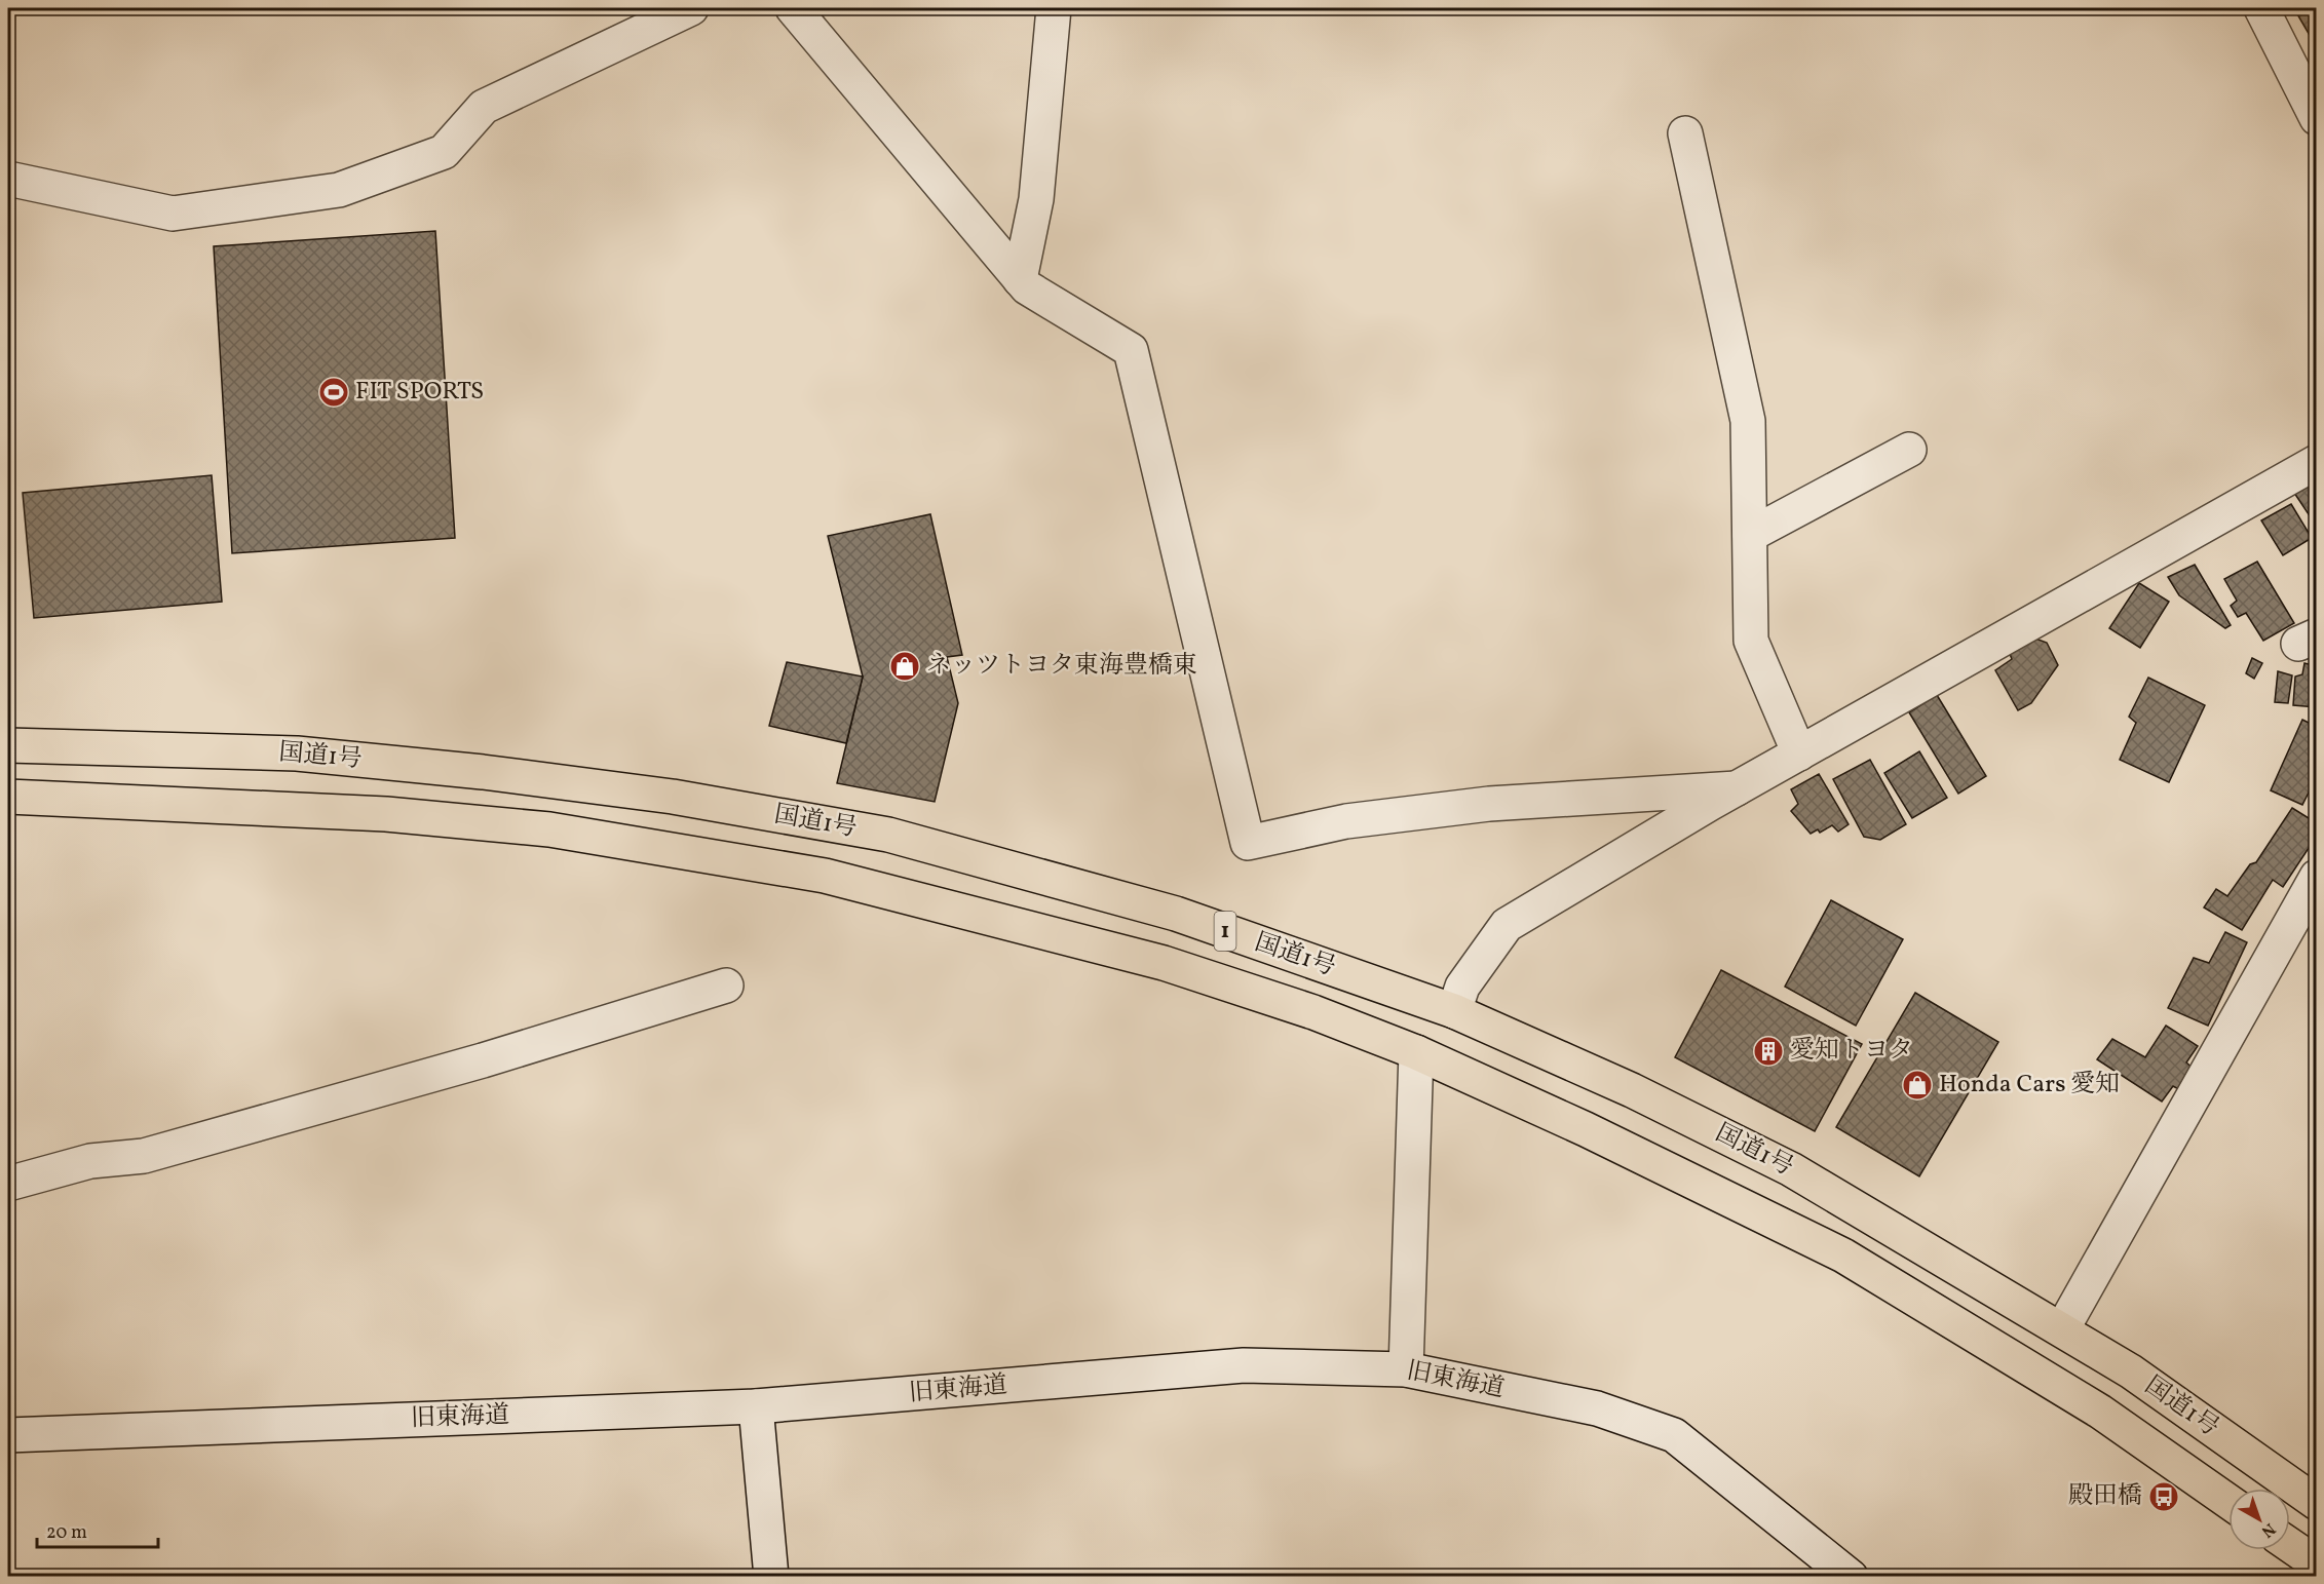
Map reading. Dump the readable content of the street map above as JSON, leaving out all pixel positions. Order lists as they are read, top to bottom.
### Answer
{
  "streets": {
    "highway": ["国道1号", "1"],
    "street": ["旧東海道"]
  },
  "places": {
    "sports": ["FIT SPORTS"],
    "shop": ["ネッツトヨタ東海豊橋東", "Honda Cars 愛知"],
    "building": ["愛知トヨタ"],
    "bus stop": ["殿田橋"]
  },
  "scale_bar": "20 m",
  "north": "bottom right"
}
